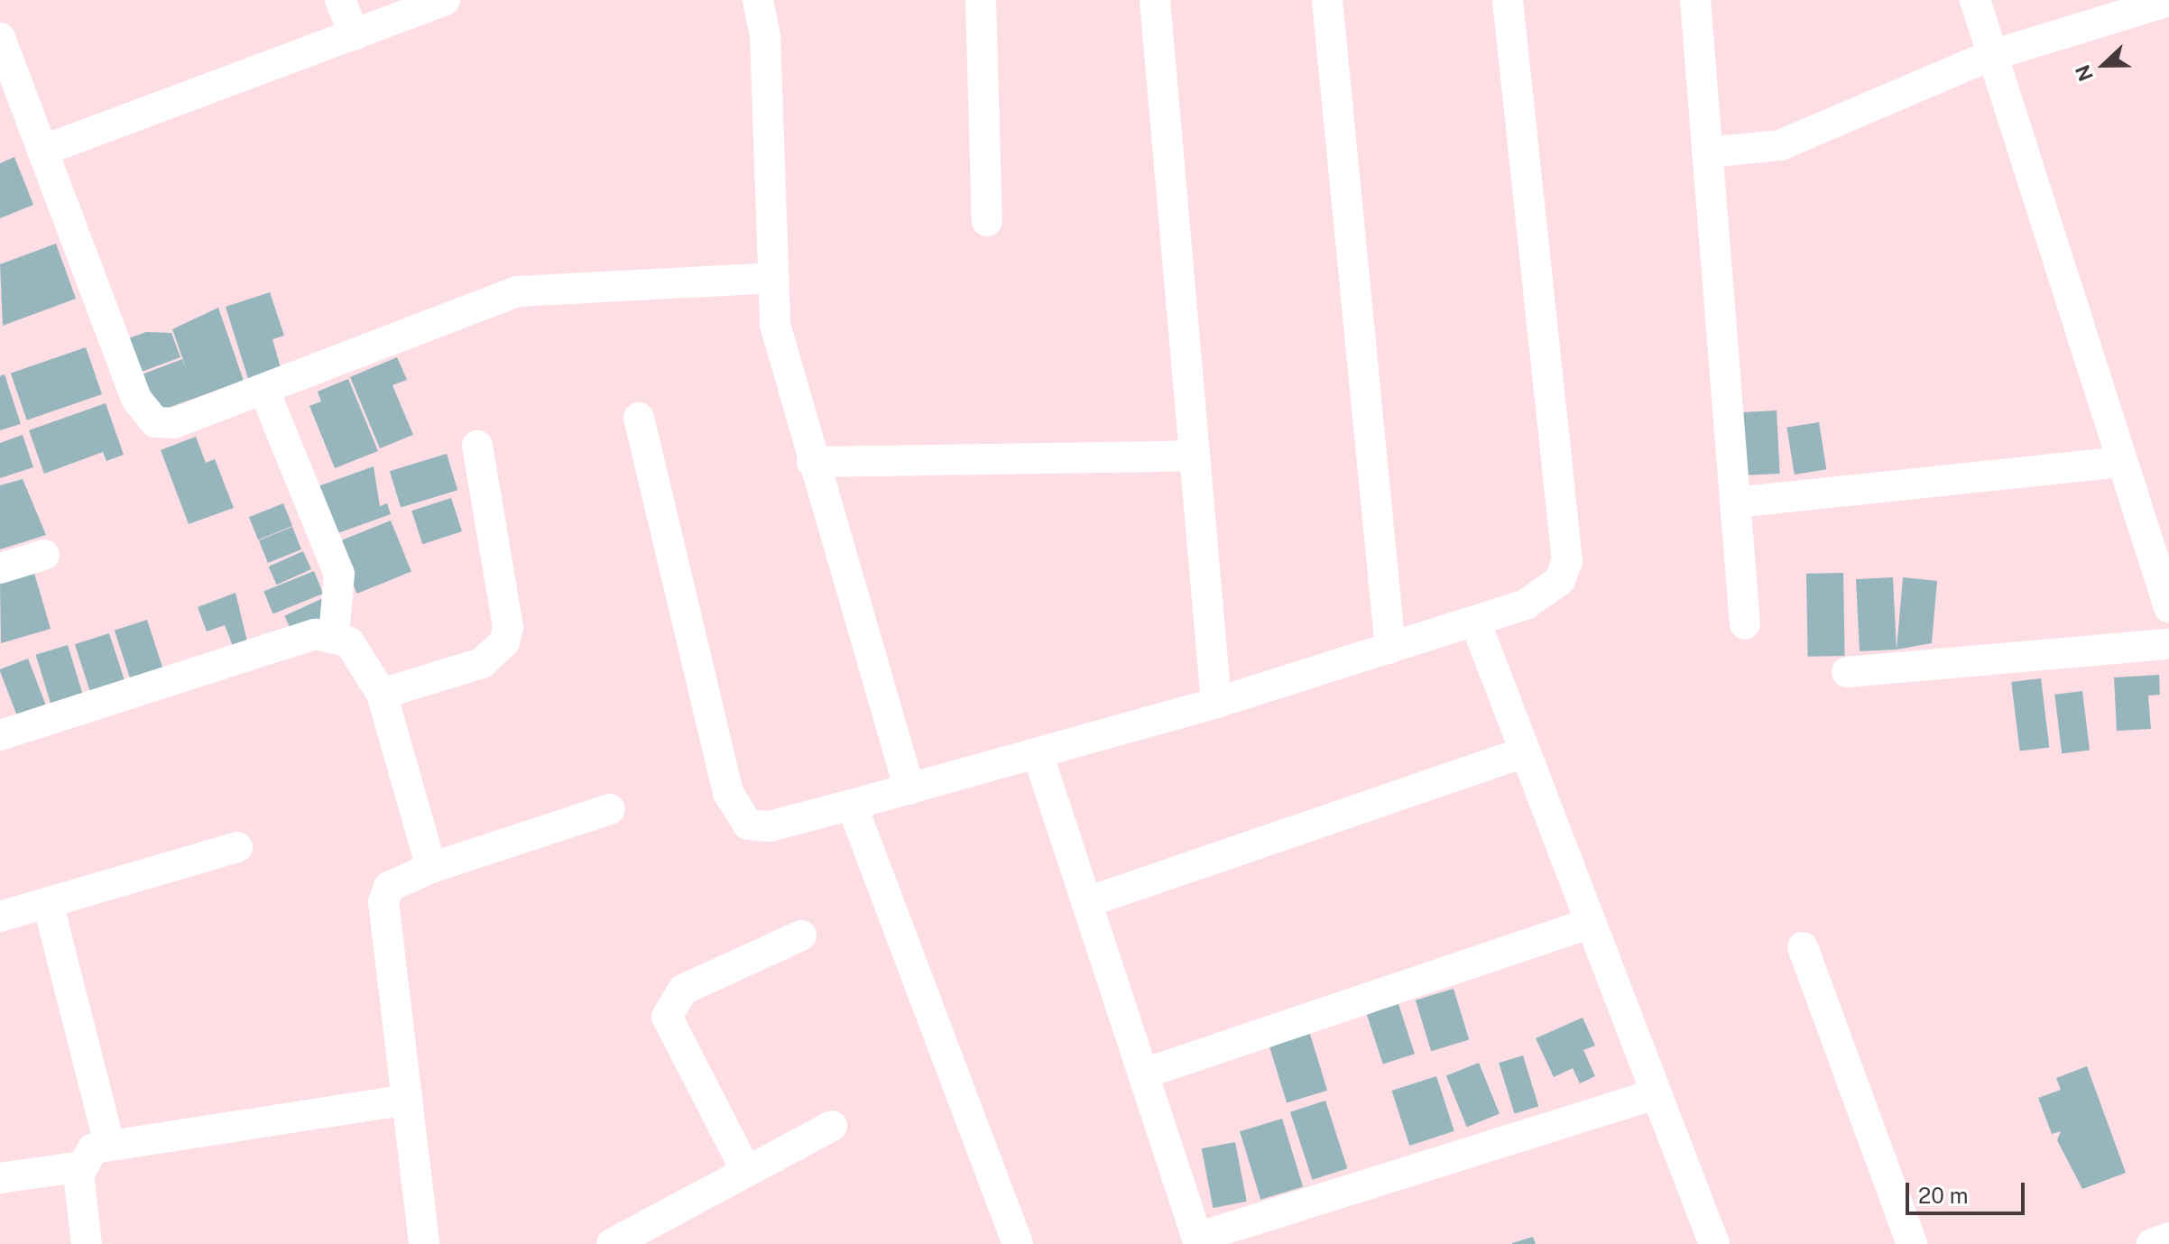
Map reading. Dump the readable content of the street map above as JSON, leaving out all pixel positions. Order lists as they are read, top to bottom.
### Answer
{
  "scale_bar": "20 m",
  "north": "left"
}
